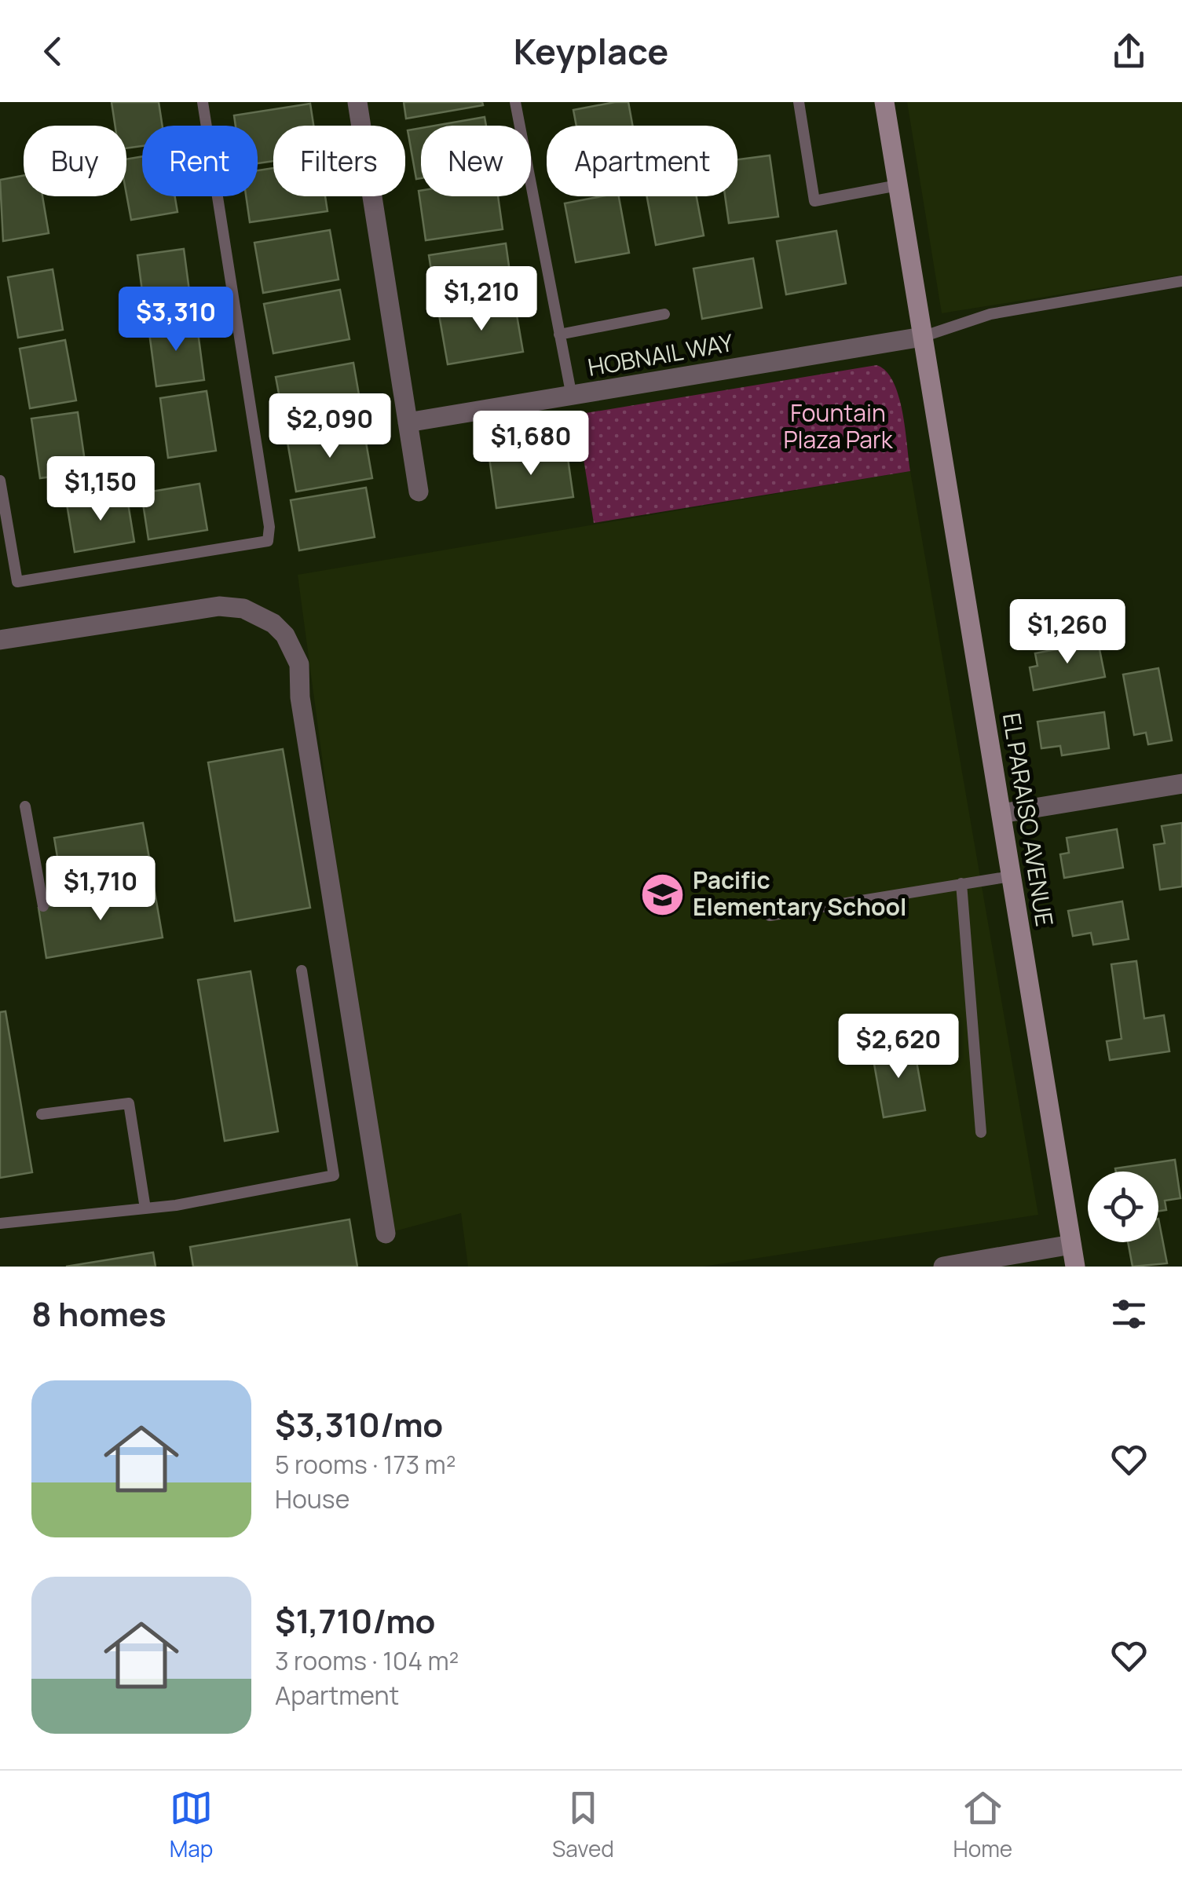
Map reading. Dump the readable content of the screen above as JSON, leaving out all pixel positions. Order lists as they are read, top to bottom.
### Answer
{
  "streets": {
    "street": ["HOBNAIL WAY", "EL PARAISO AVENUE"]
  },
  "crossings": [
    ["HOBNAIL WAY", "EL PARAISO AVENUE"]
  ],
  "parks": ["Fountain Plaza Park"],
  "places": {
    "school or university": ["Pacific Elementary School"]
  },
  "page": {
    "header": "Keyplace",
    "chip": [
      "Buy",
      "Rent",
      "Filters",
      "New",
      "Apartment"
    ],
    "price": [
      "$1,210",
      "$3,310",
      "$2,090",
      "$1,680",
      "$1,150",
      "$1,260",
      "$1,710",
      "$2,620"
    ],
    "heading": "8 homes",
    "list": [
      {
        "name": "$3,310/mo",
        "note": "5 rooms · 173 m² · House"
      },
      {
        "name": "$1,710/mo",
        "note": "3 rooms · 104 m² · Apartment"
      }
    ],
    "tabs": ["Map", "Saved", "Home"]
  }
}
